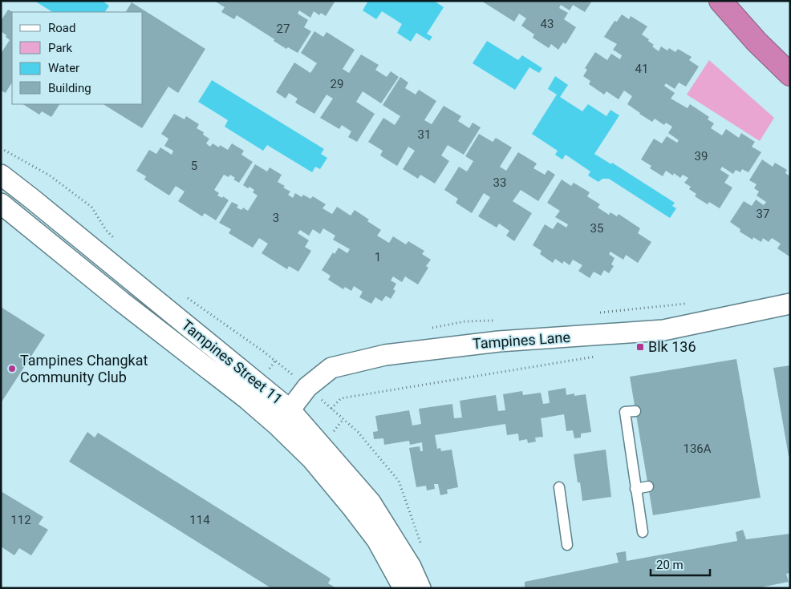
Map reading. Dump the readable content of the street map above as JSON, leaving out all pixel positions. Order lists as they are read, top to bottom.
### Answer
{
  "streets": {
    "street": ["Tampines Lane", "Tampines Street 11"]
  },
  "crossings": [
    ["Tampines Lane", "Tampines Street 11"]
  ],
  "places": {
    "transit": ["Blk 136"],
    "other": ["Tampines Changkat Community Club"]
  },
  "house_numbers": [
    "43",
    "27",
    "41",
    "29",
    "31",
    "39",
    "5",
    "33",
    "37",
    "3",
    "35",
    "1",
    "136A",
    "112",
    "114"
  ],
  "legend": [
    "Road",
    "Park",
    "Water",
    "Building"
  ],
  "scale_bar": "20 m"
}
